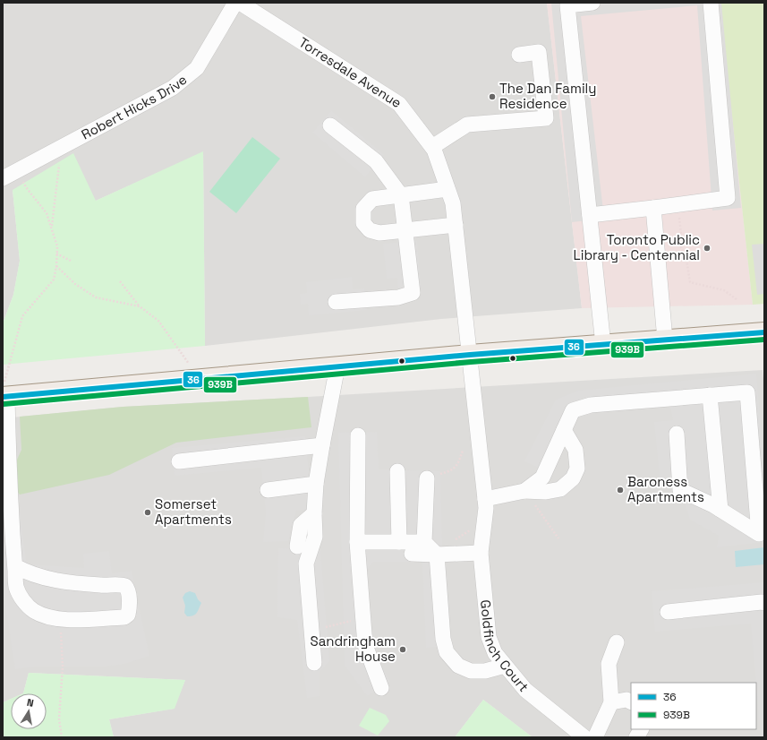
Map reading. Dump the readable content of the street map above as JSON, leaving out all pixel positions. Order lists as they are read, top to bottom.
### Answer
{
  "streets": {
    "street": ["Torresdale Avenue", "Robert Hicks Drive", "Goldfinch Court"]
  },
  "crossings": [
    ["Torresdale Avenue", "Goldfinch Court"]
  ],
  "places": [
    "The Dan Family Residence",
    "Toronto Public Library - Centennial",
    "Baroness Apartments",
    "Somerset Apartments",
    "Sandringham House"
  ],
  "lines": ["transit line 36", "transit line 939B"],
  "legend": ["36", "939B"],
  "north": "top"
}
